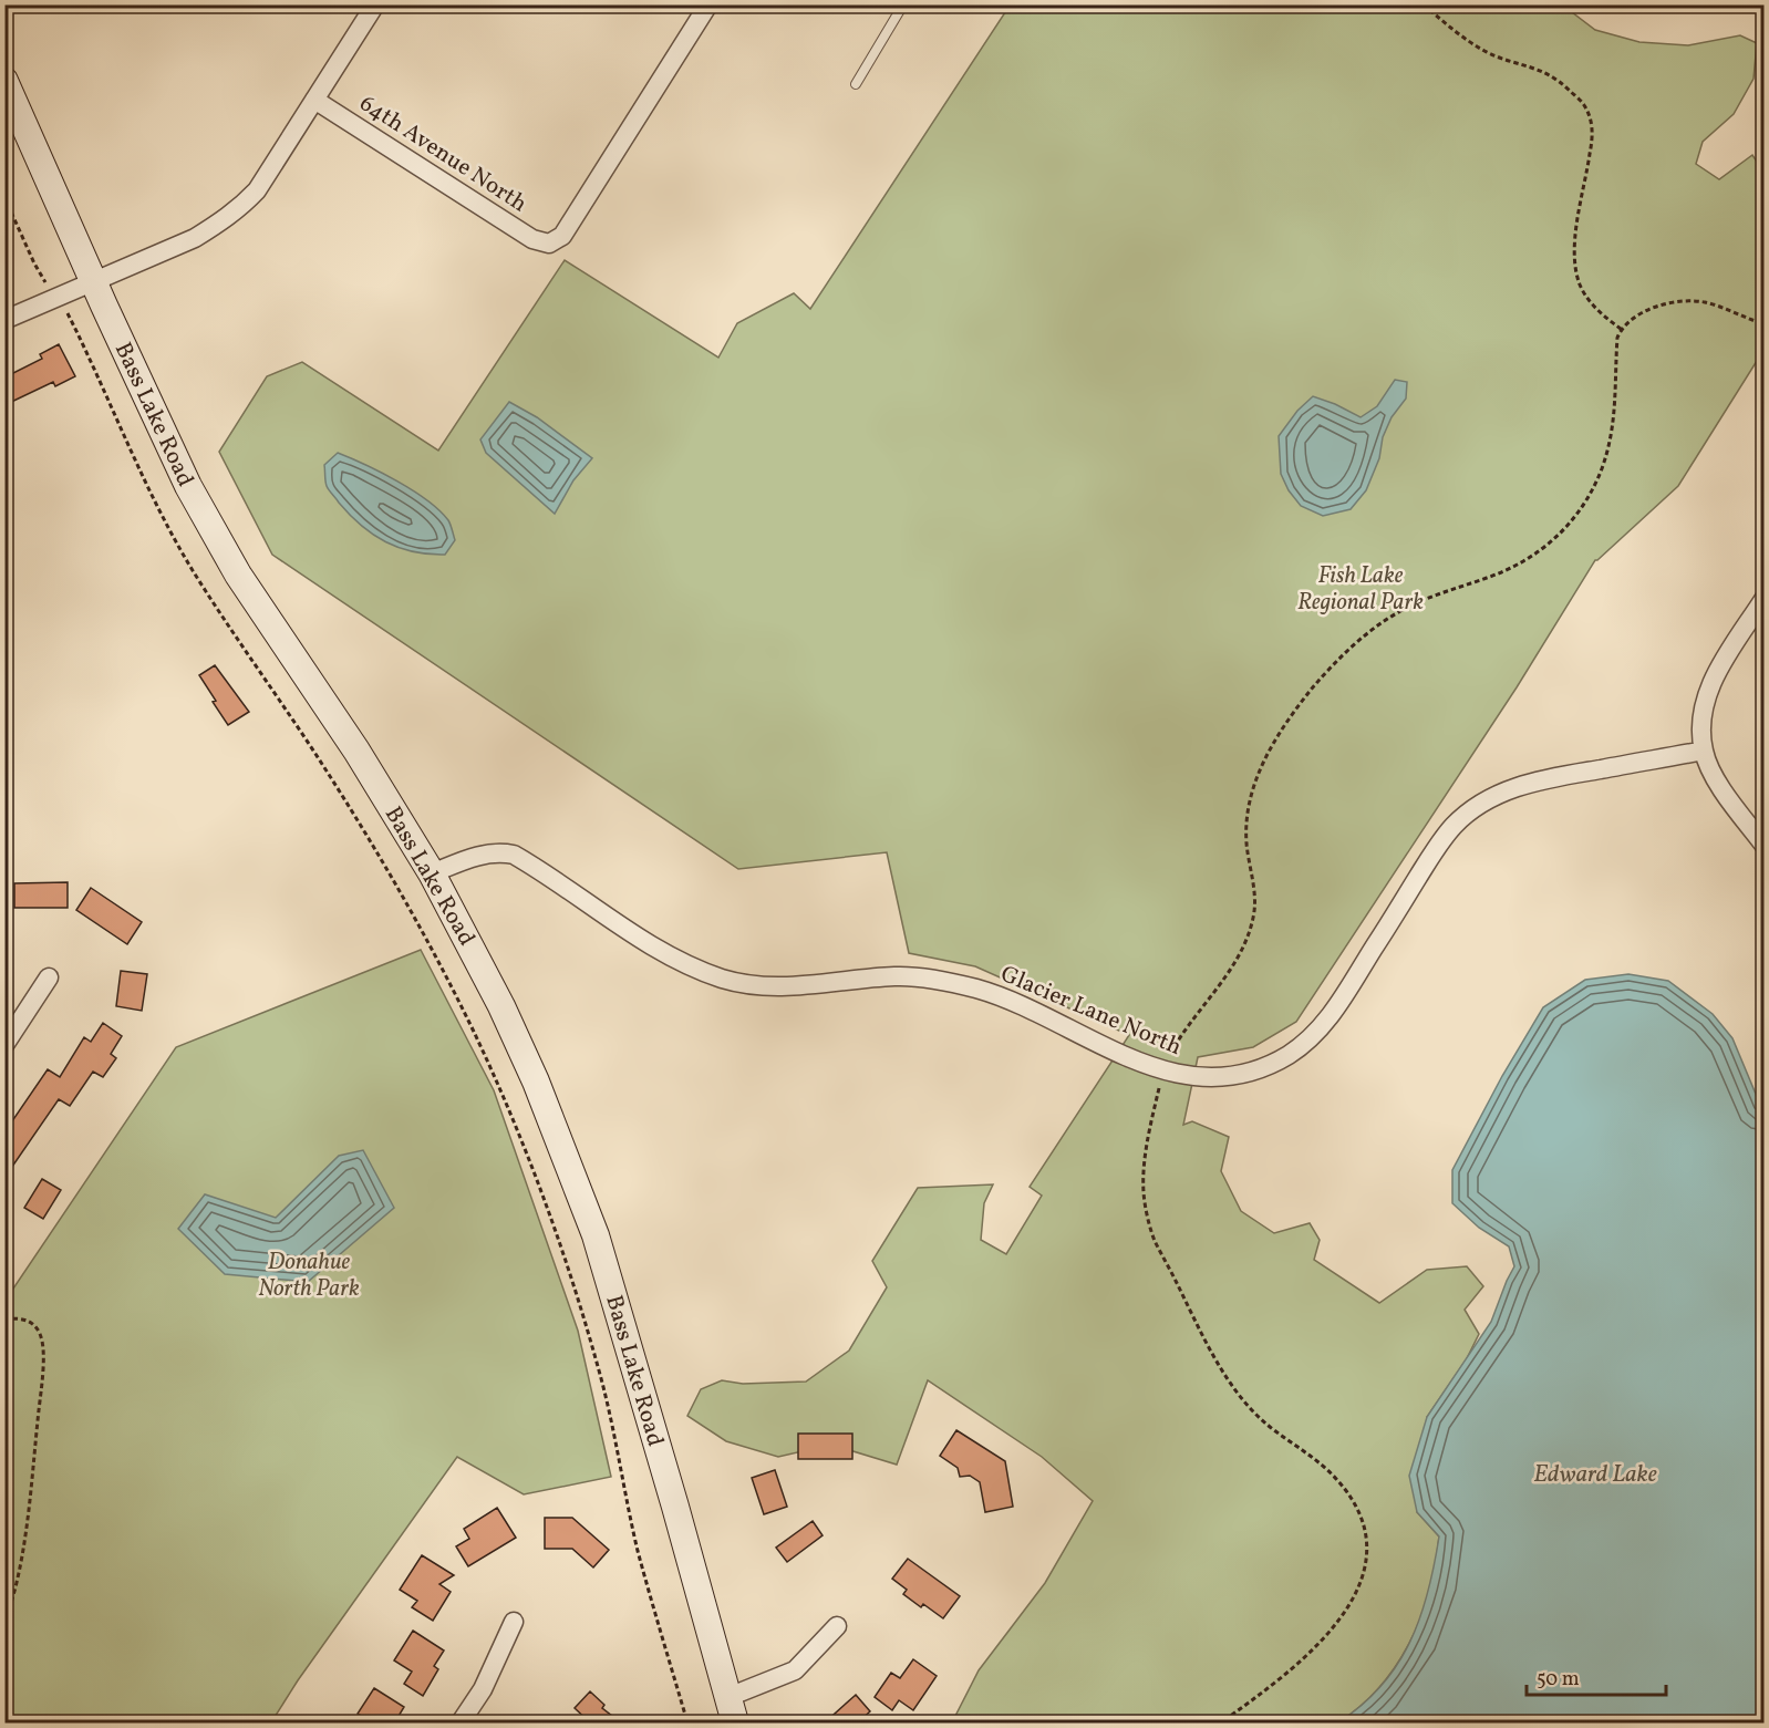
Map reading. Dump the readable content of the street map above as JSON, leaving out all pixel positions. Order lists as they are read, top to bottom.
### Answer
{
  "streets": {
    "main road": ["Bass Lake Road"],
    "street": ["64th Avenue North", "Glacier Lane North"]
  },
  "crossings": [
    ["Bass Lake Road", "Glacier Lane North"]
  ],
  "water": ["Edward Lake"],
  "parks": ["Fish Lake Regional Park", "Donahue North Park"],
  "scale_bar": "50 m"
}
